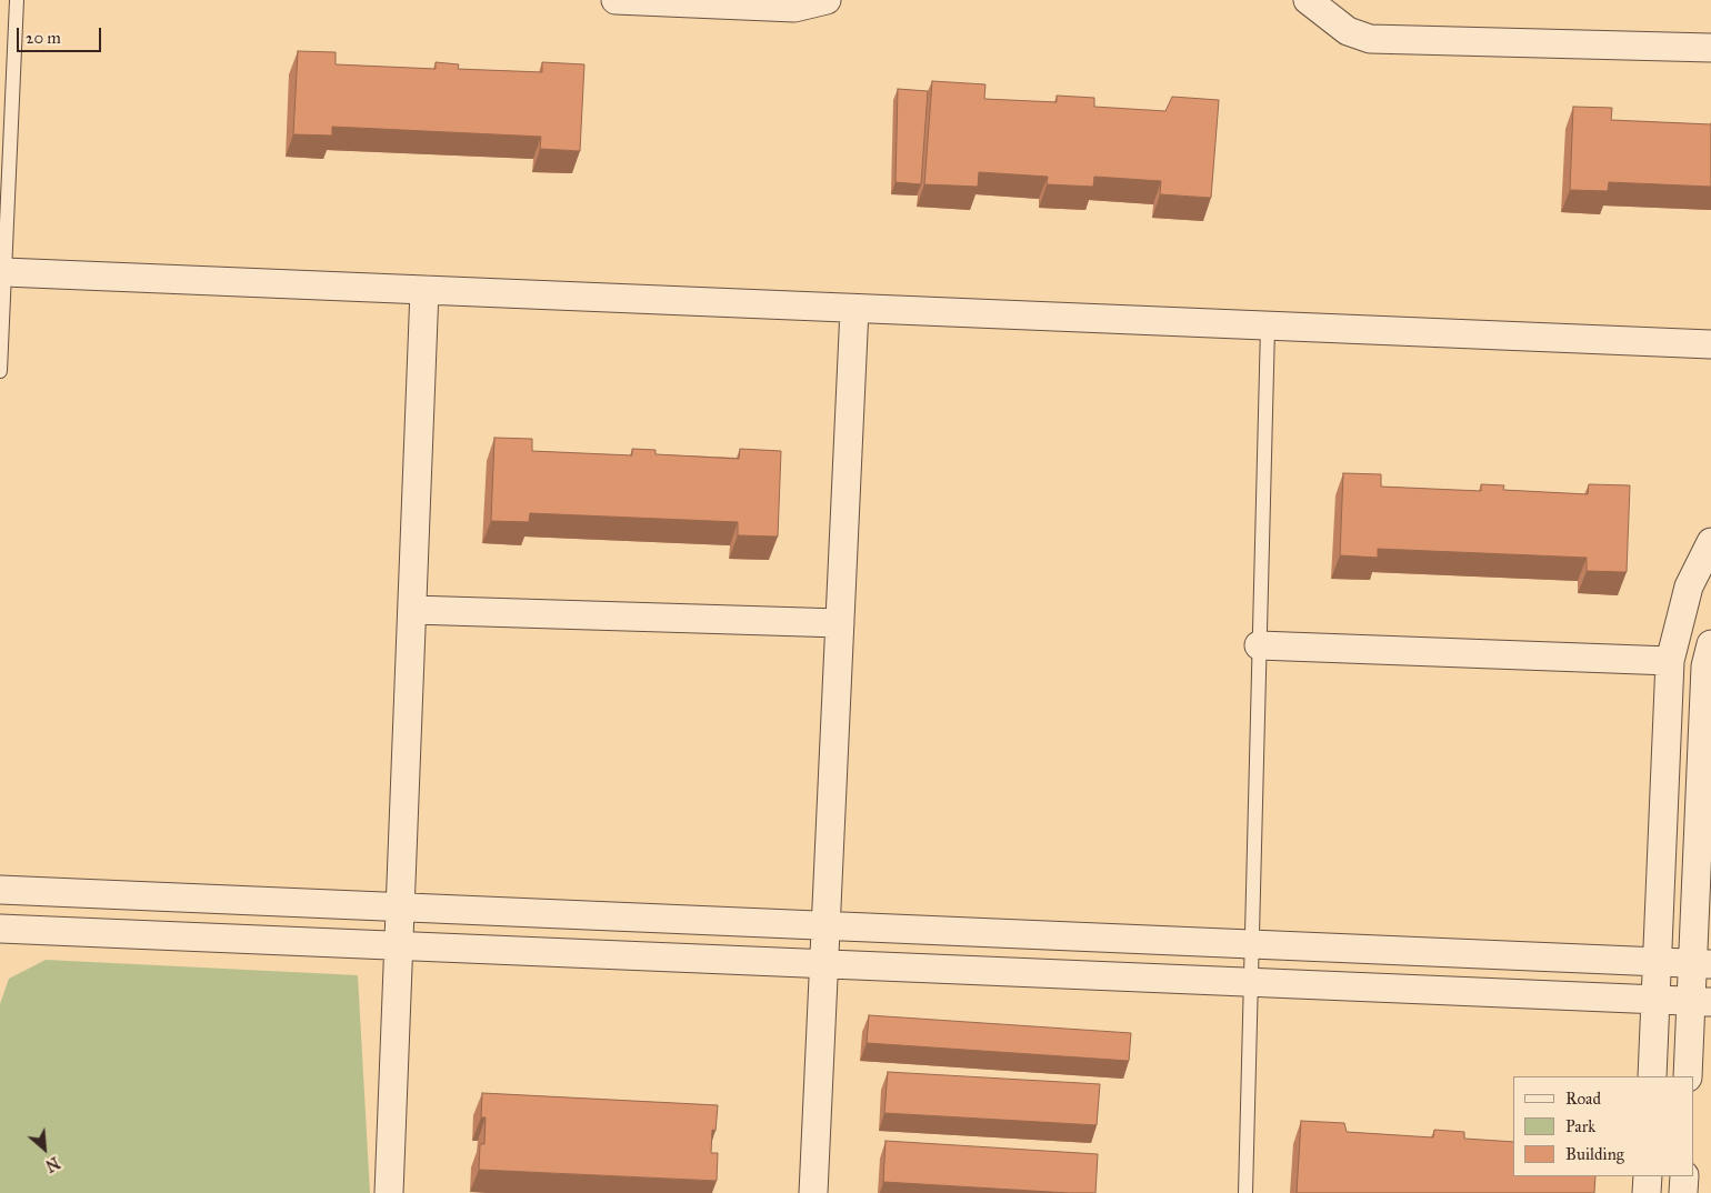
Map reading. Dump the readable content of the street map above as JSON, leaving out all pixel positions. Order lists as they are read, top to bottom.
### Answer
{
  "legend": ["Road", "Park", "Building"],
  "scale_bar": "20 m",
  "north": "bottom right"
}
